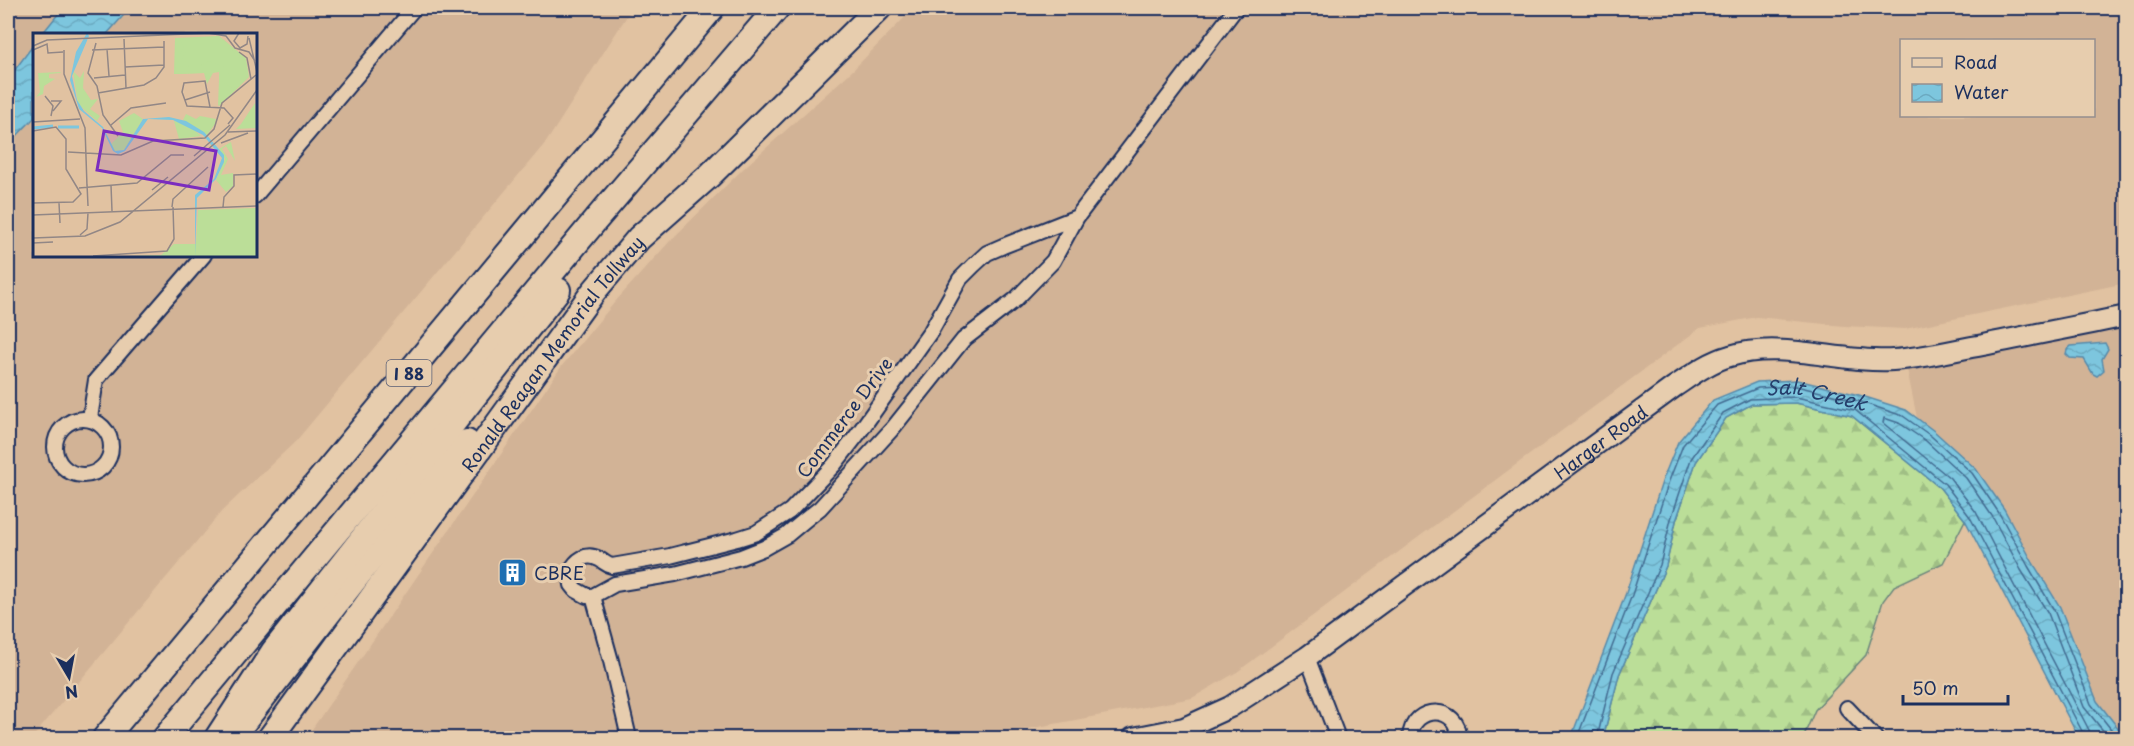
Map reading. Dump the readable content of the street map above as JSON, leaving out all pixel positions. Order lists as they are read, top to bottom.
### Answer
{
  "streets": {
    "highway": ["Ronald Reagan Memorial Tollway", "I 88"],
    "street": ["Commerce Drive", "Harger Road"]
  },
  "water": ["Salt Creek"],
  "places": {
    "building": ["CBRE"]
  },
  "legend": ["Road", "Water"],
  "scale_bar": "50 m",
  "north": "bottom"
}
